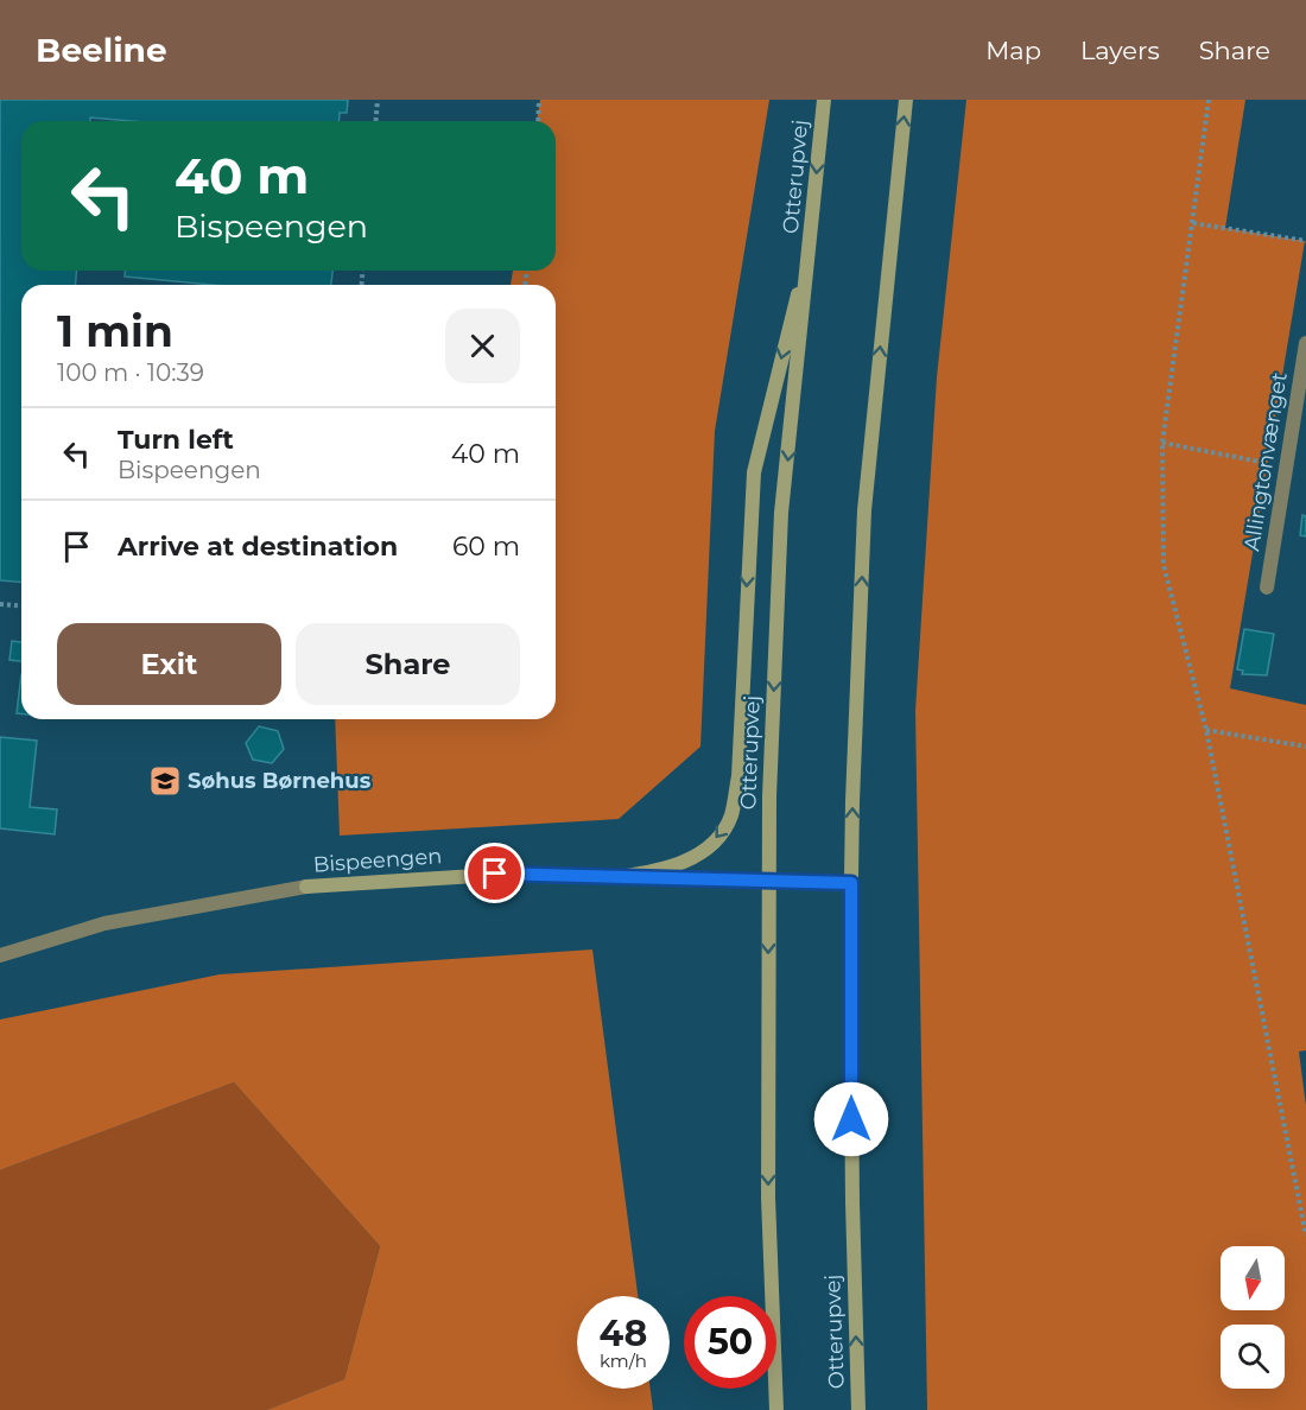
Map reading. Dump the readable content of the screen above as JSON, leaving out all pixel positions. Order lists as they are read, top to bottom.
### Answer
{
  "streets": {
    "main road": ["Otterupvej", "Bispeengen"],
    "street": ["Allingtonvænget"]
  },
  "crossings": [
    ["Otterupvej", "Bispeengen"]
  ],
  "places": {
    "school or university": ["Søhus Børnehus"]
  },
  "north": "bottom",
  "page": {
    "header": "Beeline",
    "nav": ["Map", "Layers", "Share"],
    "turn": ["40 m", "Bispeengen"],
    "heading": ["1 min", "100 m · 10:39"],
    "list": [
      {
        "name": "Turn left",
        "note": "Bispeengen",
        "value": "40 m"
      },
      {
        "name": "Arrive at destination",
        "value": "60 m"
      }
    ],
    "buttons": ["Exit", "Share"],
    "speed": "48 km/h",
    "limit": "50"
  }
}
